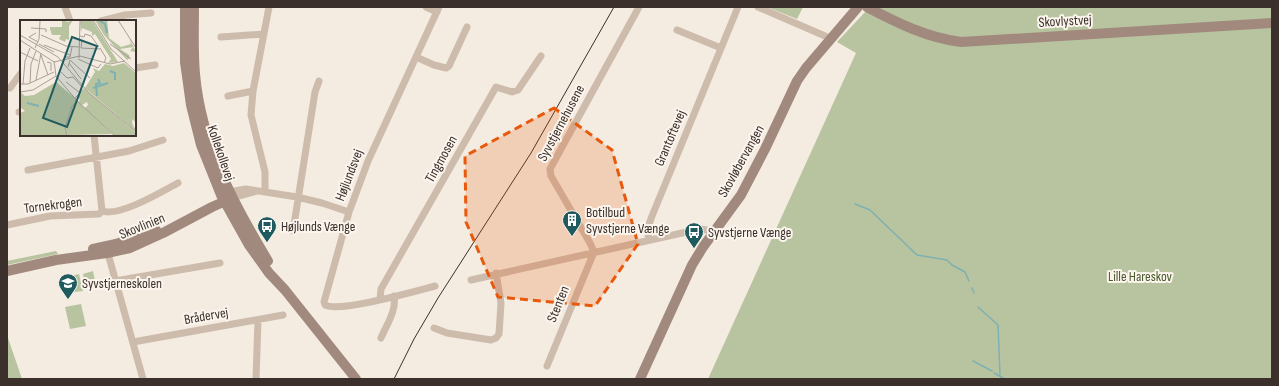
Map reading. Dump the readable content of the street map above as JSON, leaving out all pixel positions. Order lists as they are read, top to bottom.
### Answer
{
  "streets": {
    "street": [
      "Skovlystvej",
      "Syvstjernehusene",
      "Grantoftevej",
      "Kollekollevej",
      "Tingmosen",
      "Skovløbervangen",
      "Højlundsvej",
      "Tornekrogen",
      "Skovlinien",
      "Stenten",
      "Brådervej"
    ]
  },
  "crossings": [
    ["Syvstjernehusene", "Stenten"],
    ["Kollekollevej", "Skovlinien"],
    ["Tingmosen", "Højlundsvej"]
  ],
  "parks": ["Lille Hareskov"],
  "places": {
    "building": ["Botilbud Syvstjerne Vænge"],
    "bus stop": ["Højlunds Vænge", "Syvstjerne Vænge"],
    "school or university": ["Syvstjerneskolen"]
  }
}
